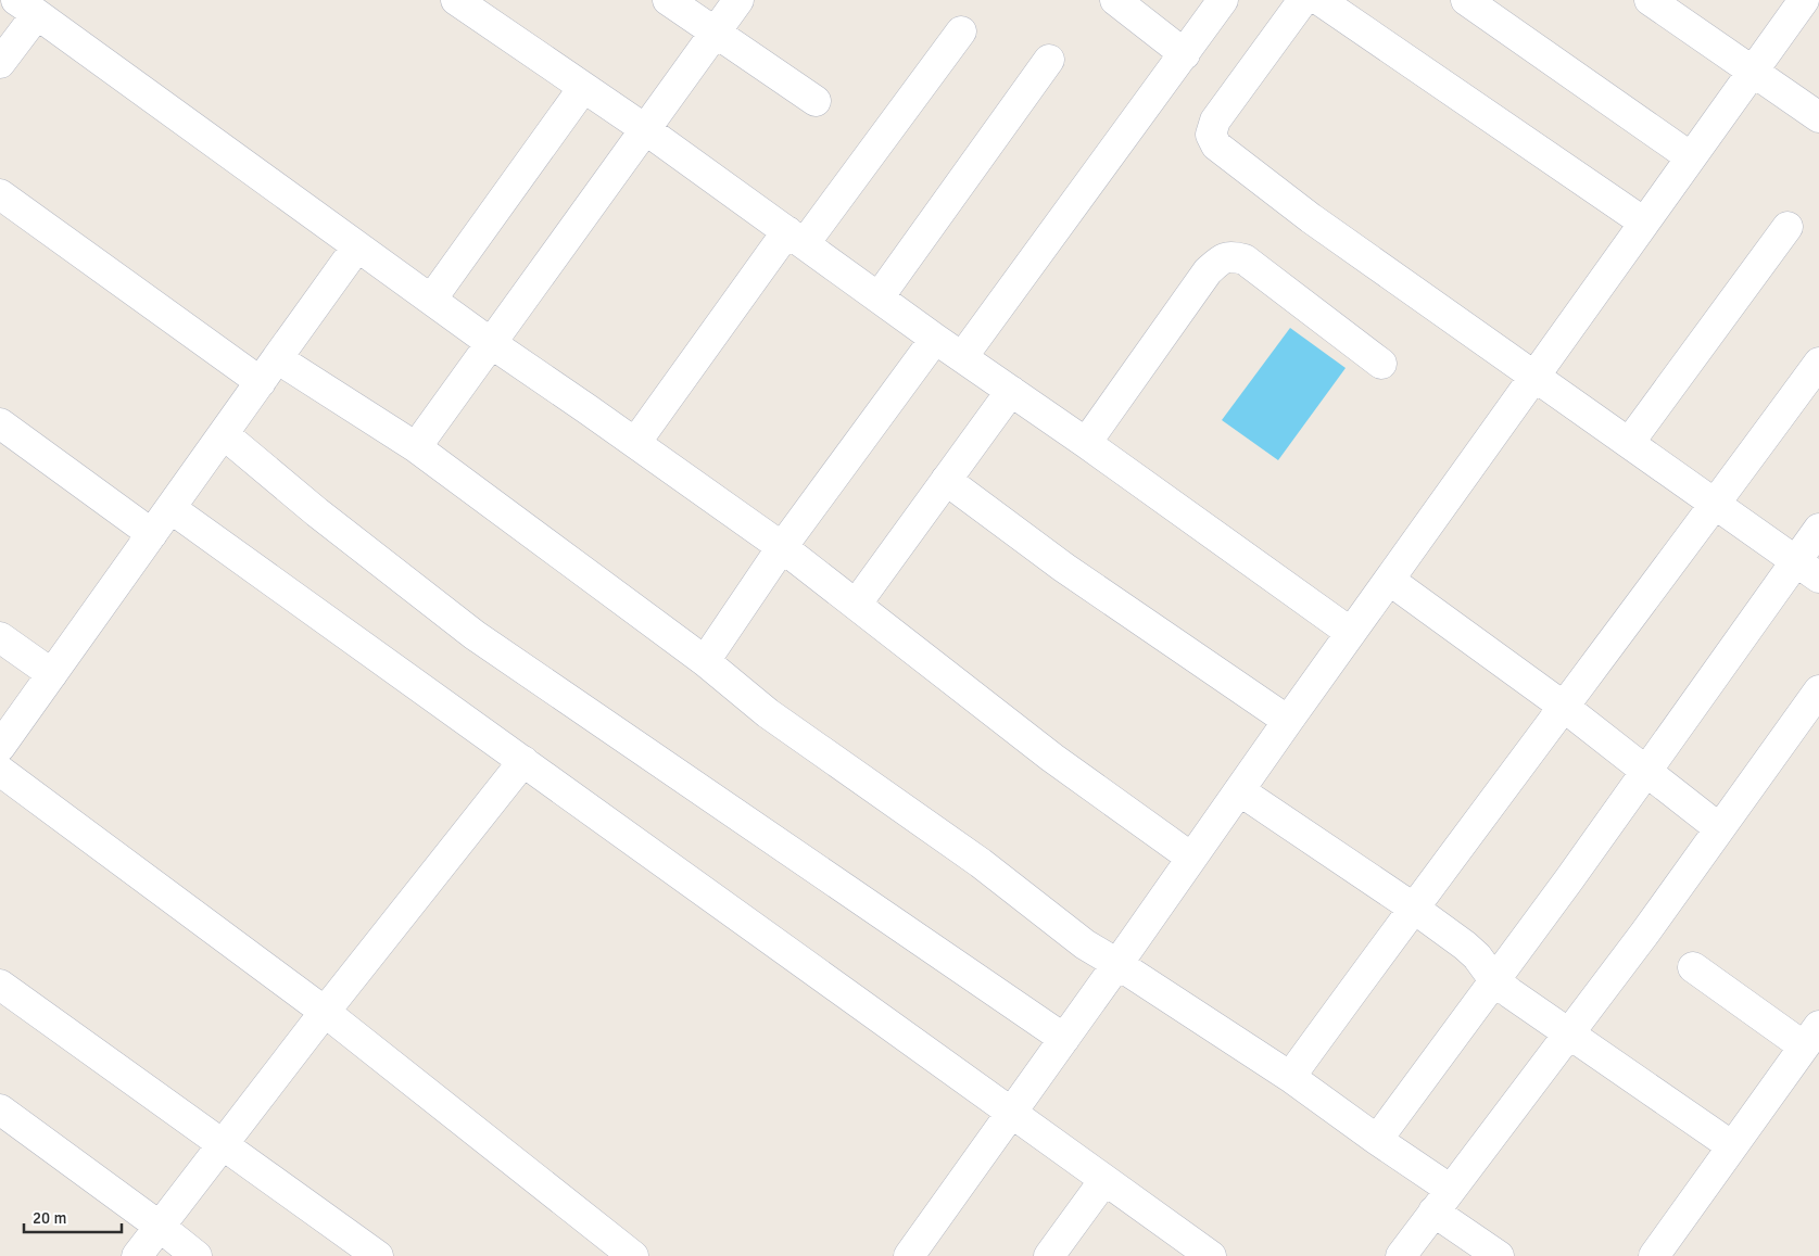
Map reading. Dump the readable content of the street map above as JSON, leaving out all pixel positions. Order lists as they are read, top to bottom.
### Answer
{
  "scale_bar": "20 m"
}
